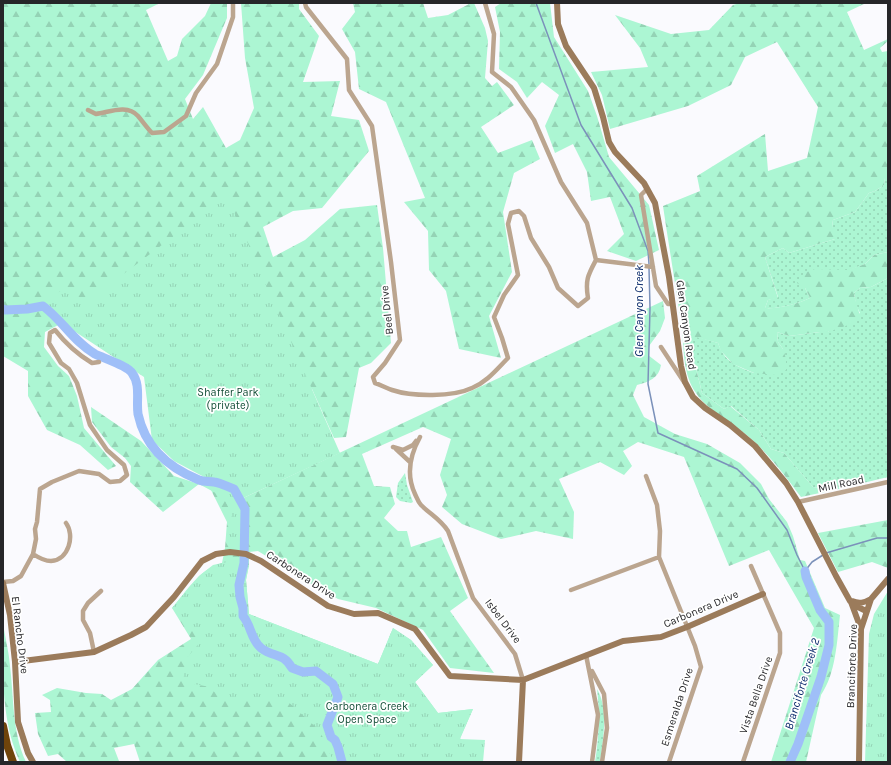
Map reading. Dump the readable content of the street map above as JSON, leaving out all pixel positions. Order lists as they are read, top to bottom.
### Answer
{
  "streets": {
    "street": [
      "Beel Drive",
      "Glen Canyon Road",
      "Mill Road",
      "Carbonera Drive",
      "Isbel Drive",
      "El Rancho Drive",
      "Branciforte Drive",
      "Vista Bella Drive",
      "Esmeralda Drive"
    ]
  },
  "crossings": [
    ["Glen Canyon Road", "Mill Road"],
    ["Glen Canyon Road", "Branciforte Drive"],
    ["Carbonera Drive", "Isbel Drive"],
    ["Carbonera Drive", "El Rancho Drive"],
    ["Carbonera Drive", "Vista Bella Drive"],
    ["Carbonera Drive", "Esmeralda Drive"]
  ],
  "water": ["Glen Canyon Creek", "Branciforte Creek 2"],
  "parks": ["Shaffer Park (private)", "Carbonera Creek Open Space"]
}
